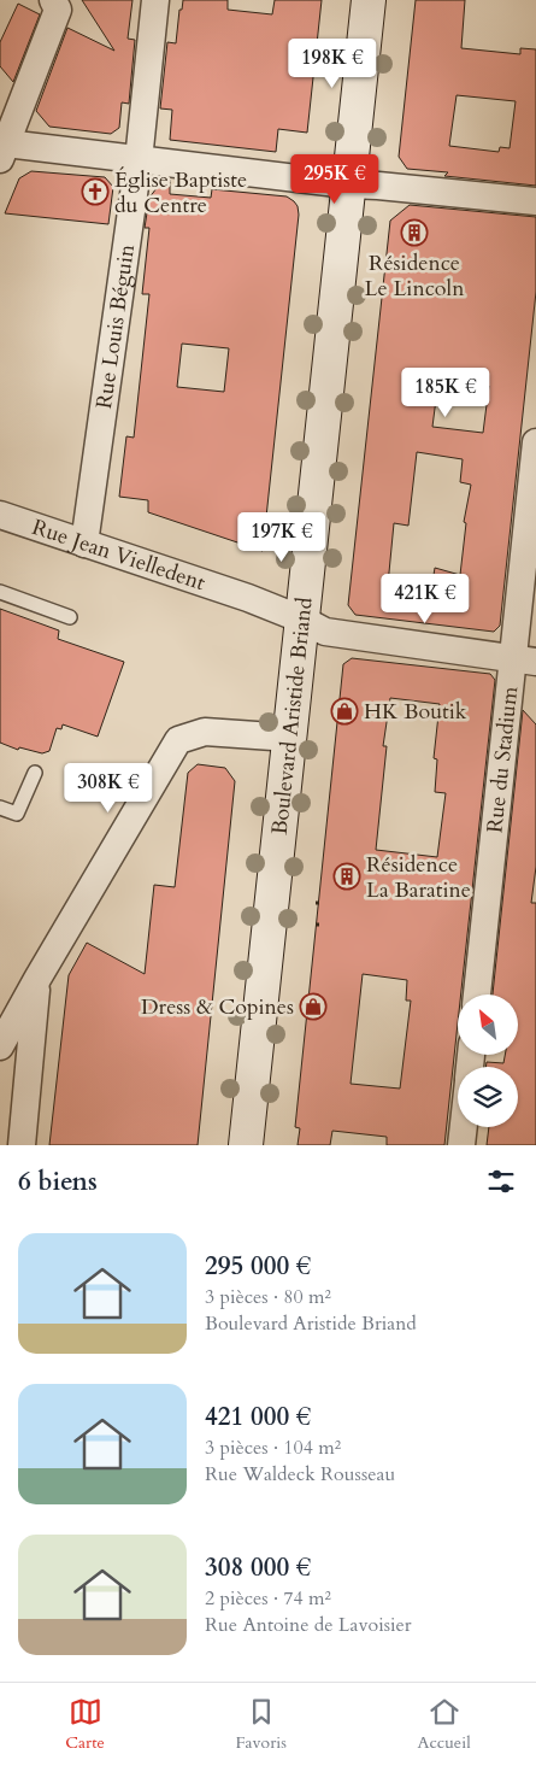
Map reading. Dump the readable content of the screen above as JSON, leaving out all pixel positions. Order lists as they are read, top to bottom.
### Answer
{
  "streets": {
    "main road": ["Boulevard Aristide Briand"],
    "street": ["Rue Louis Béguin", "Rue Jean Vielledent", "Rue du Stadium"]
  },
  "crossings": [
    ["Rue Louis Béguin", "Rue Jean Vielledent"],
    ["Rue Jean Vielledent", "Boulevard Aristide Briand"],
    ["Rue Jean Vielledent", "Rue du Stadium"]
  ],
  "places": {
    "church": ["Église Baptiste du Centre"],
    "building": ["Résidence Le Lincoln", "Résidence La Baratine"],
    "shop": ["HK Boutik", "Dress & Copines"]
  },
  "north": "top left",
  "page": {
    "price": [
      "198K €",
      "295K €",
      "185K €",
      "197K €",
      "421K €",
      "308K €"
    ],
    "heading": "6 biens",
    "list": [
      {
        "name": "295 000 €",
        "note": "3 pièces · 80 m² · Boulevard Aristide Briand"
      },
      {
        "name": "421 000 €",
        "note": "3 pièces · 104 m² · Rue Waldeck Rousseau"
      },
      {
        "name": "308 000 €",
        "note": "2 pièces · 74 m² · Rue Antoine de Lavoisier"
      }
    ],
    "tabs": ["Carte", "Favoris", "Accueil"]
  }
}
